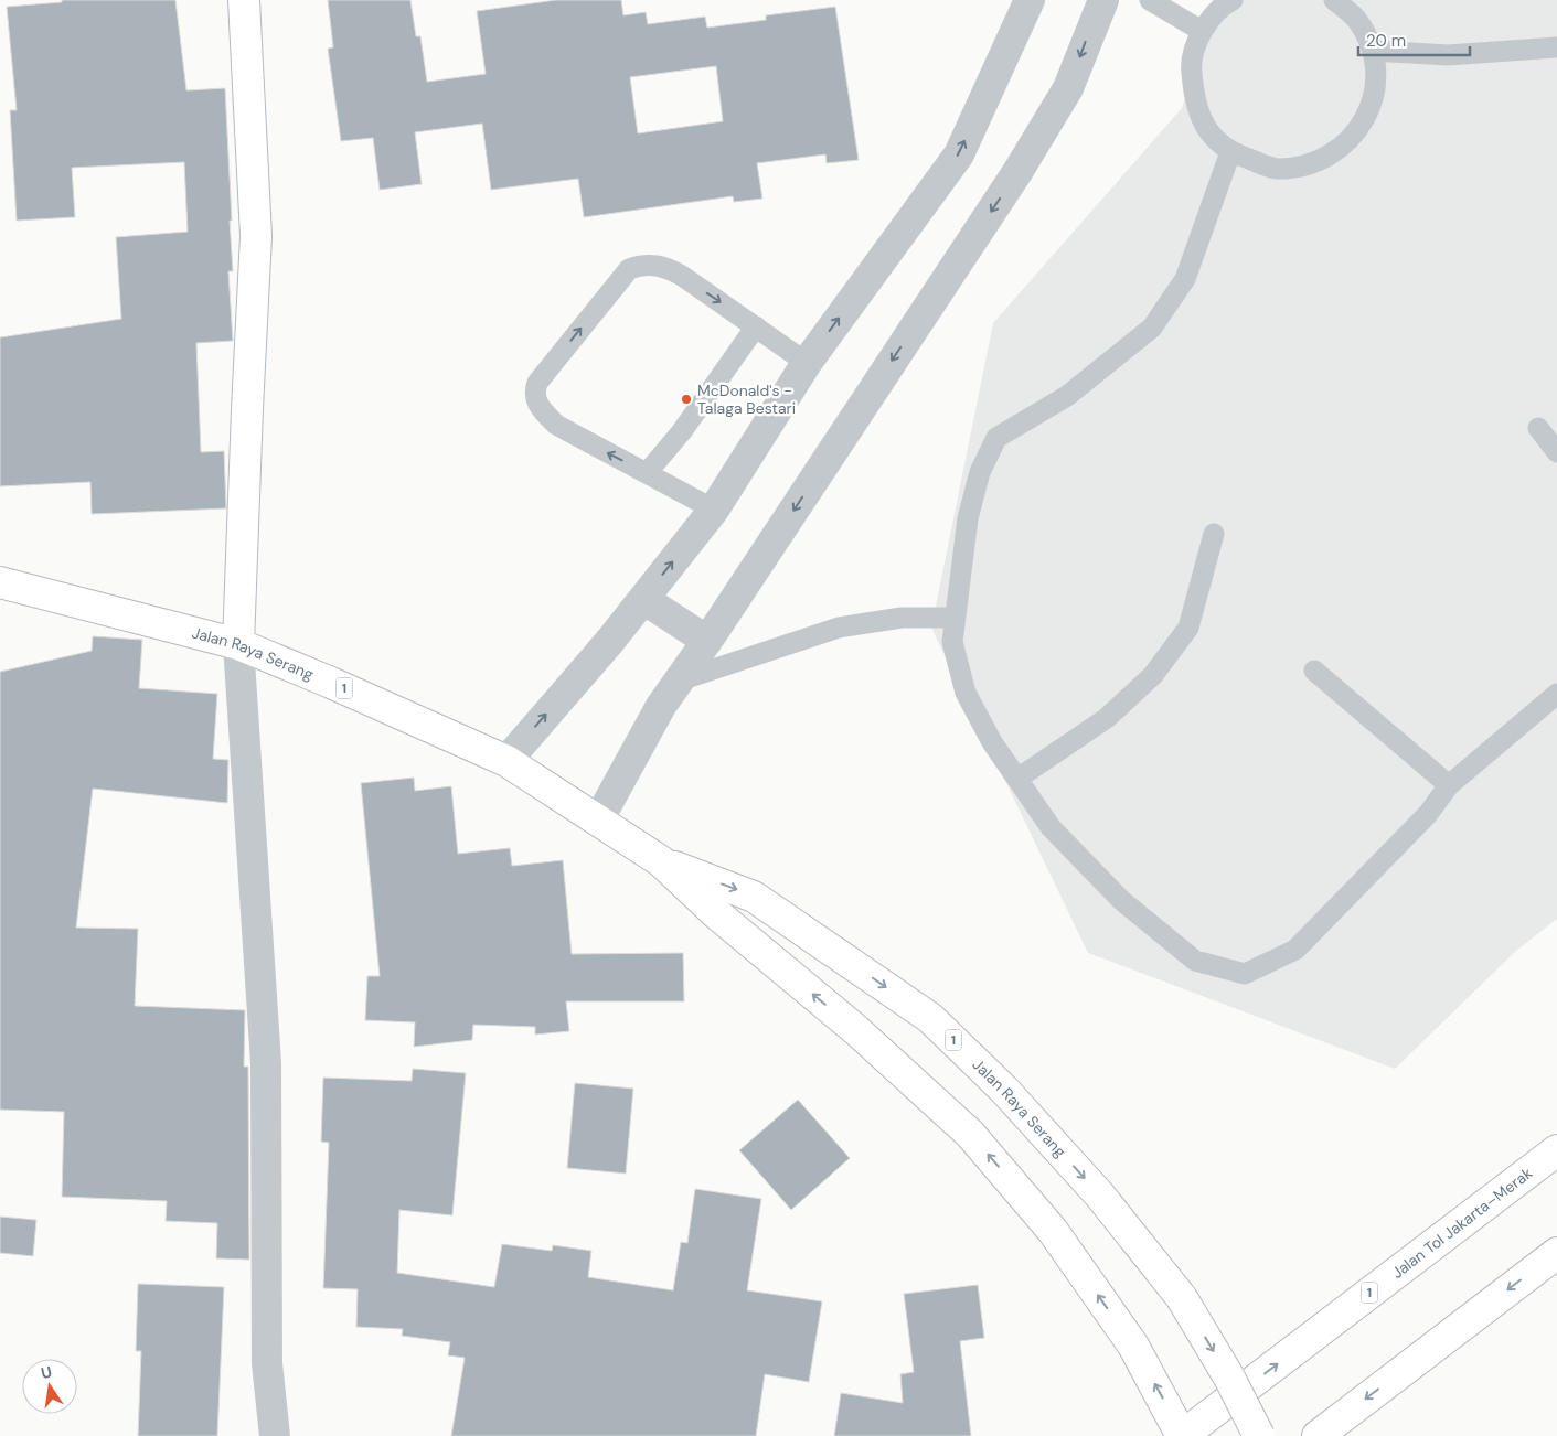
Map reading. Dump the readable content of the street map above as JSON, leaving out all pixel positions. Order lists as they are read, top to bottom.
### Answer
{
  "streets": {
    "main road": ["Jalan Raya Serang", "1", "Jalan Tol Jakarta–Merak"]
  },
  "crossings": [
    ["Jalan Raya Serang", "Jalan Tol Jakarta–Merak"]
  ],
  "places": ["McDonald's - Talaga Bestari"],
  "scale_bar": "20 m",
  "north": "top"
}
